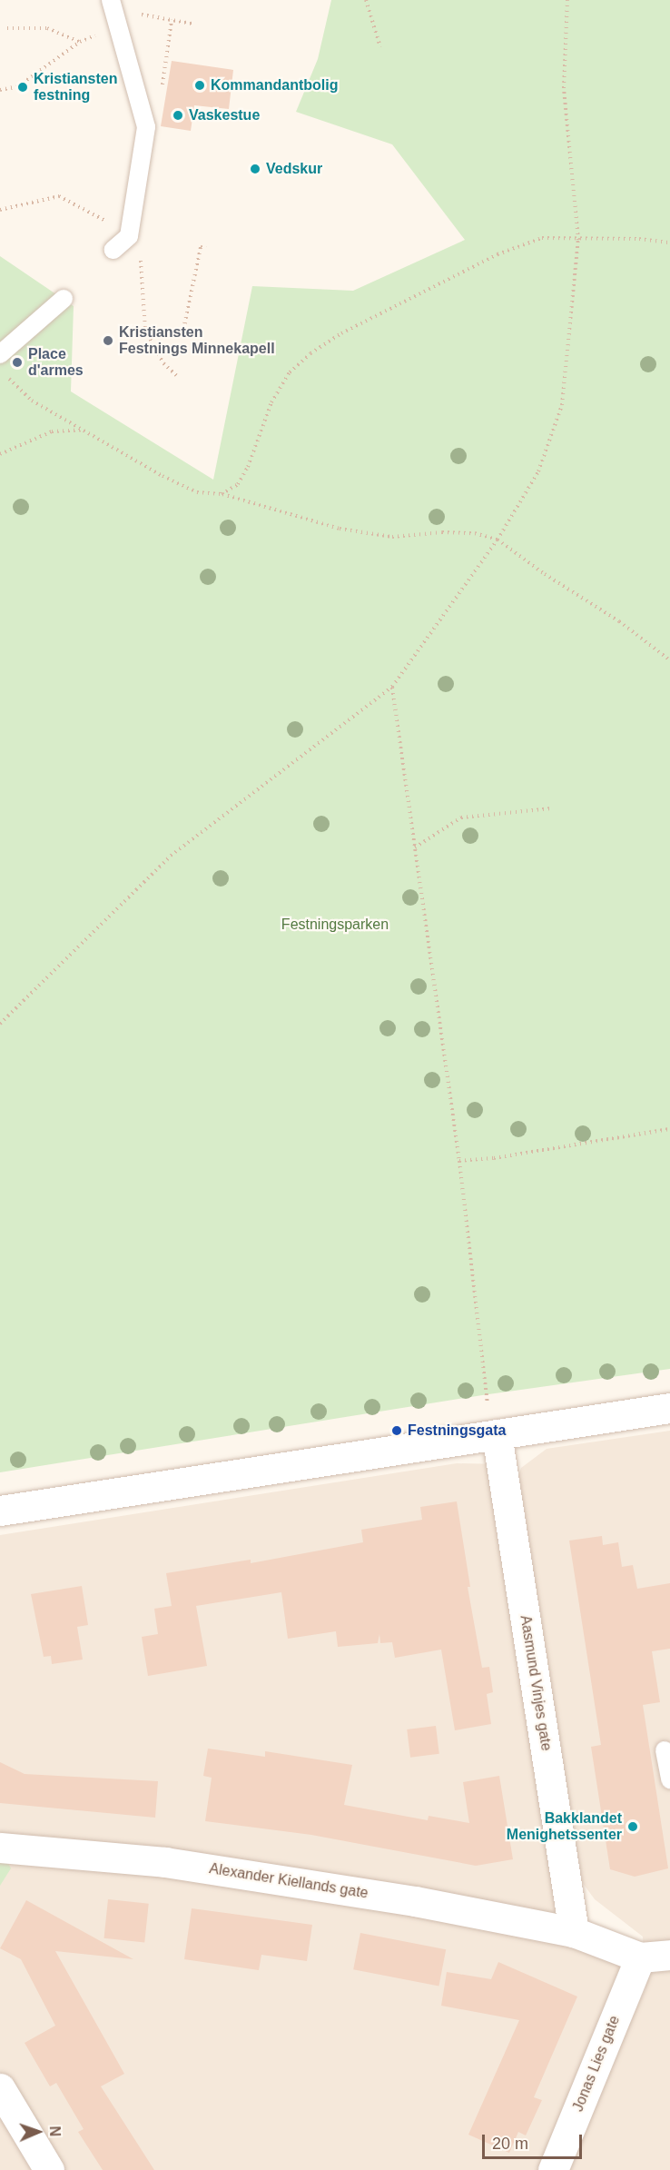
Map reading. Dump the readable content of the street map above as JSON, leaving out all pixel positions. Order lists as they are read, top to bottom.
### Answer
{
  "streets": {
    "street": ["Aasmund Vinjes gate", "Alexander Kiellands gate", "Jonas Lies gate"]
  },
  "crossings": [
    ["Aasmund Vinjes gate", "Alexander Kiellands gate"],
    ["Alexander Kiellands gate", "Jonas Lies gate"]
  ],
  "parks": ["Festningsparken"],
  "places": [
    "Kommandantbolig",
    "Kristiansten festning",
    "Vaskestue",
    "Vedskur",
    "Kristiansten Festnings Minnekapell",
    "Place d'armes",
    "Festningsgata",
    "Bakklandet Menighetssenter"
  ],
  "scale_bar": "20 m",
  "north": "right"
}
